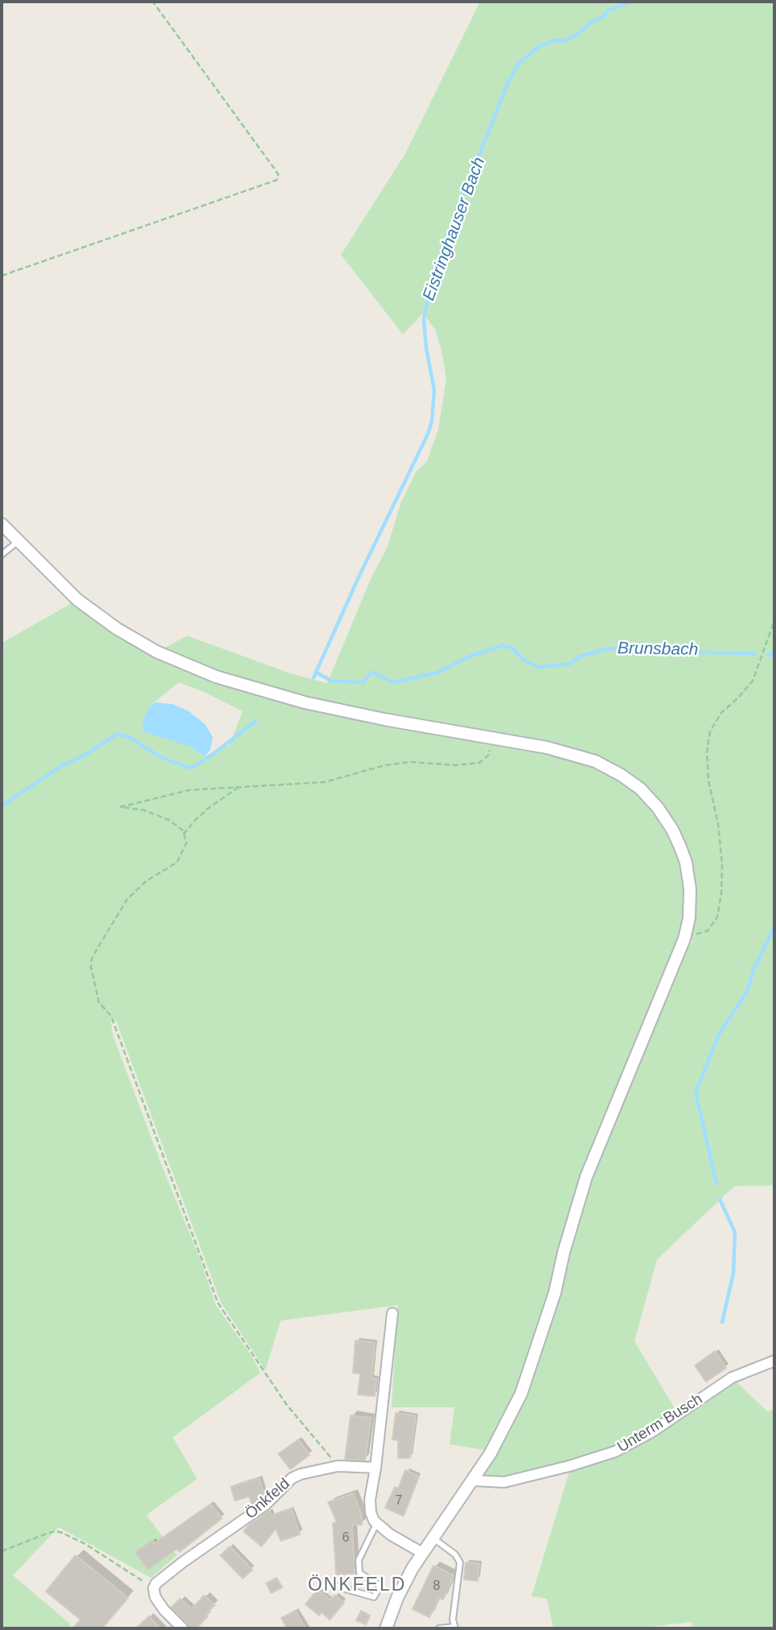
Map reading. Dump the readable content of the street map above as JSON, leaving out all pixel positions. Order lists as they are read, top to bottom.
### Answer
{
  "streets": {
    "street": ["Unterm Busch", "Önkfeld"]
  },
  "districts": ["ÖNKFELD"],
  "water": ["Eistringhauser Bach", "Brunsbach"],
  "house_numbers": ["7", "6", "8"]
}
